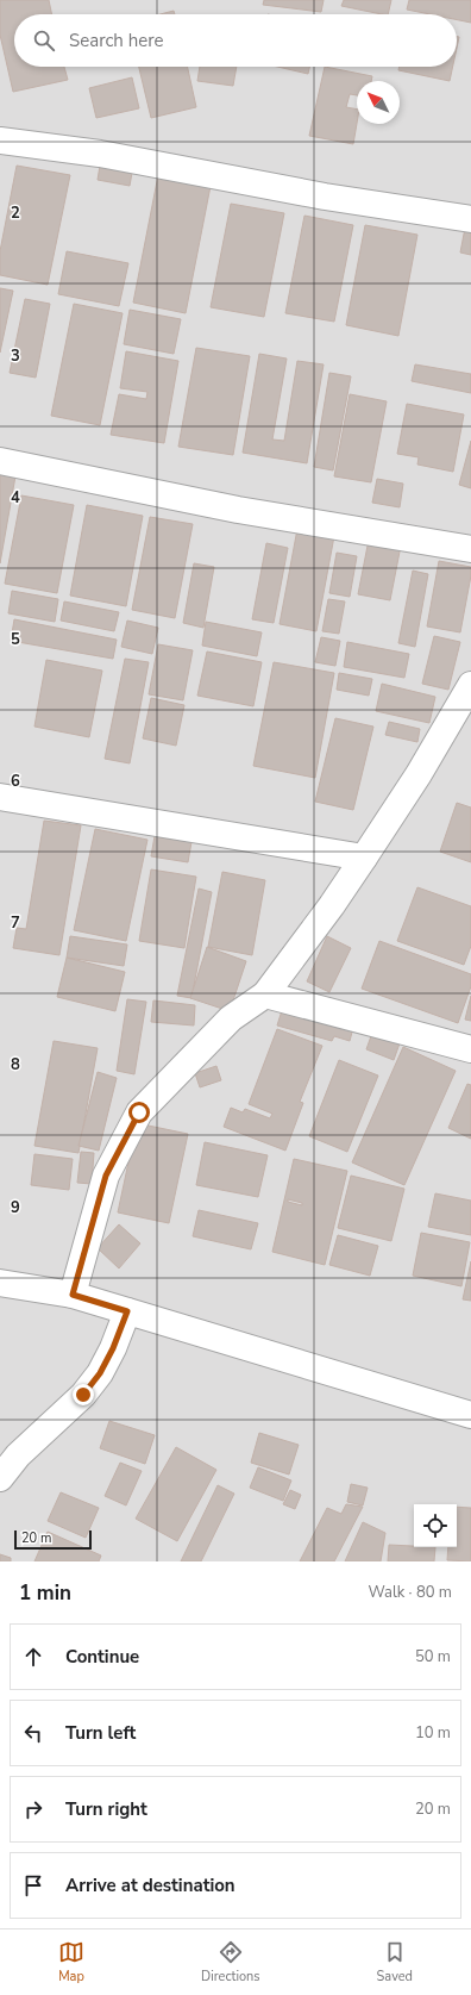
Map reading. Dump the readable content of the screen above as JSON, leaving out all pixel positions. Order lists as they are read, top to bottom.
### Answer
{
  "scale_bar": "20 m",
  "north": "top left",
  "page": {
    "search": "Search here",
    "scale": "20 m",
    "heading": ["1 min", "Walk · 80 m"],
    "list": [
      ["Continue", "50 m"],
      ["Turn left", "10 m"],
      ["Turn right", "20 m"],
      "Arrive at destination"
    ],
    "nav": ["Map", "Directions", "Saved"]
  },
  "grid": {
    "rows": [
      "2",
      "3",
      "4",
      "5",
      "6",
      "7",
      "8",
      "9"
    ]
  }
}
